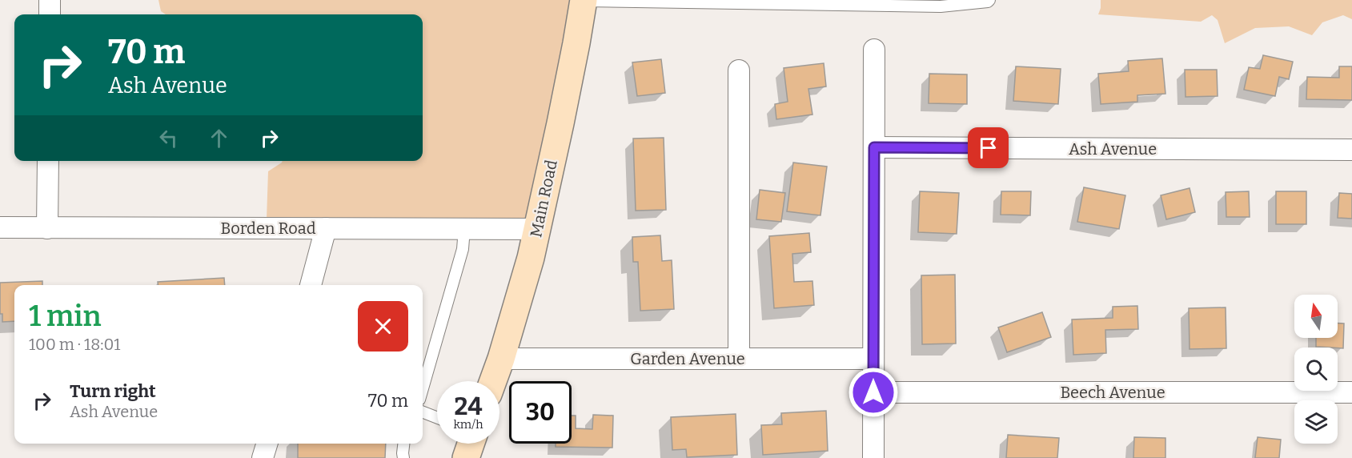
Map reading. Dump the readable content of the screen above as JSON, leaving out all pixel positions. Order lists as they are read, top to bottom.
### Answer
{
  "streets": {
    "main road": ["Main Road"],
    "street": [
      "Ash Avenue",
      "Borden Road",
      "Garden Avenue",
      "Beech Avenue"
    ]
  },
  "crossings": [
    ["Main Road", "Borden Road"],
    ["Main Road", "Garden Avenue"]
  ],
  "north": "top",
  "page": {
    "turn": ["70 m", "Ash Avenue"],
    "heading": ["1 min", "100 m · 18:01"],
    "list": [
      {
        "name": "Turn right",
        "note": "Ash Avenue",
        "value": "70 m"
      }
    ],
    "speed": "24 km/h",
    "limit": "30"
  }
}
